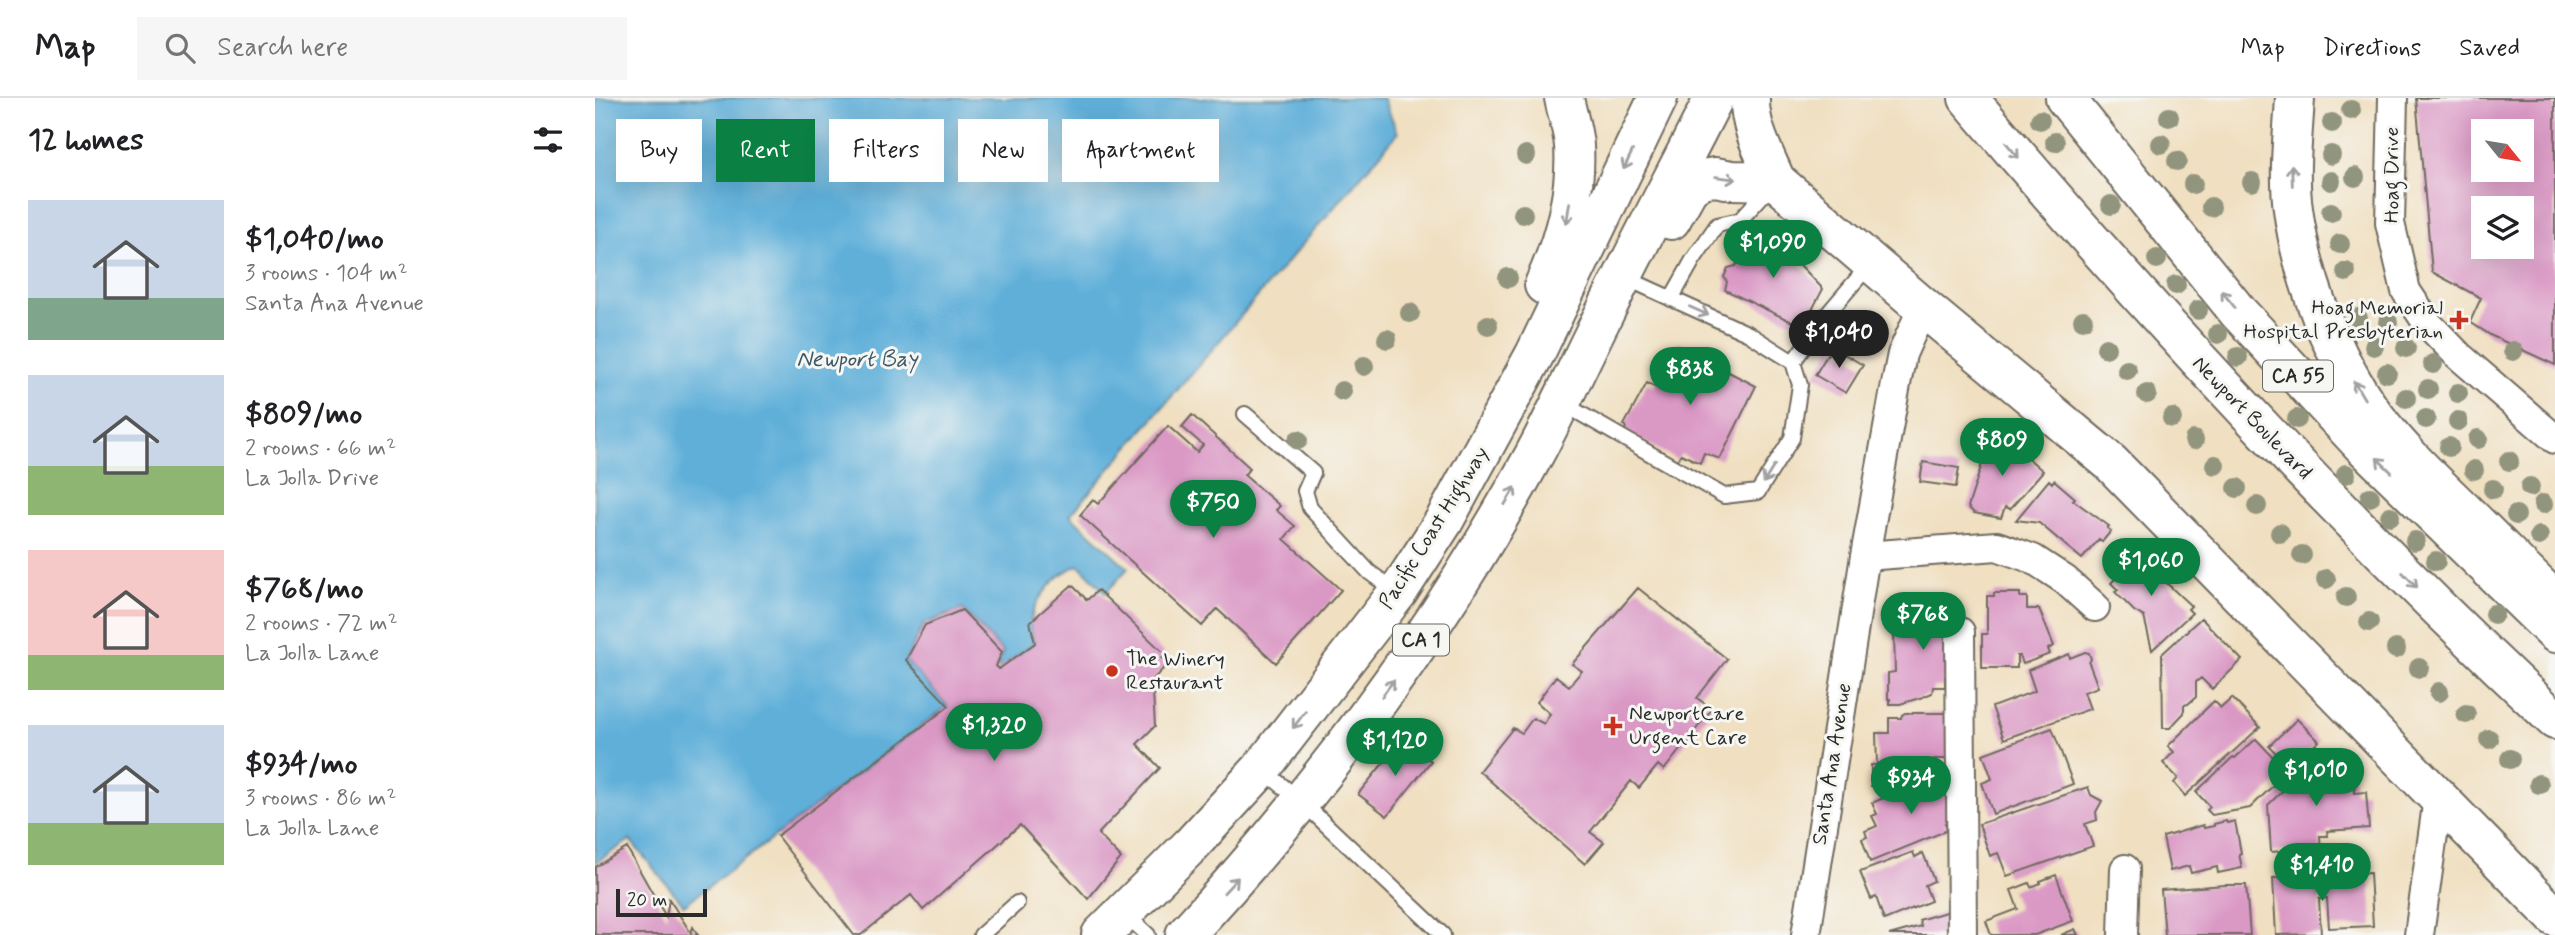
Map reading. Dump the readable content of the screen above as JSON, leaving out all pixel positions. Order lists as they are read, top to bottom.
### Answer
{
  "streets": {
    "main road": [
      "CA 55",
      "Newport Boulevard",
      "Pacific Coast Highway",
      "CA 1"
    ],
    "street": ["Hoag Drive", "Santa Ana Avenue"]
  },
  "water": ["Newport Bay"],
  "places": {
    "health": ["Hoag Memorial Hospital Presbyterian", "NewportCare Urgent Care"],
    "other": ["The Winery Restaurant"]
  },
  "scale_bar": "20 m",
  "north": "bottom right",
  "page": {
    "header": "Map",
    "search": "Search here",
    "nav": ["Map", "Directions", "Saved"],
    "heading": "12 homes",
    "chip": [
      "Buy",
      "Rent",
      "Filters",
      "New",
      "Apartment"
    ],
    "list": [
      {
        "name": "$1,040/mo",
        "note": "3 rooms · 104 m² · Santa Ana Avenue"
      },
      {
        "name": "$809/mo",
        "note": "2 rooms · 66 m² · La Jolla Drive"
      },
      {
        "name": "$768/mo",
        "note": "2 rooms · 72 m² · La Jolla Lane"
      },
      {
        "name": "$934/mo",
        "note": "3 rooms · 86 m² · La Jolla Lane"
      }
    ],
    "price": [
      "$1,090",
      "$1,040",
      "$838",
      "$809",
      "$750",
      "$1,060",
      "$768",
      "$1,320",
      "$1,120",
      "$1,010",
      "$934",
      "$1,410"
    ],
    "scale": "20 m"
  }
}
